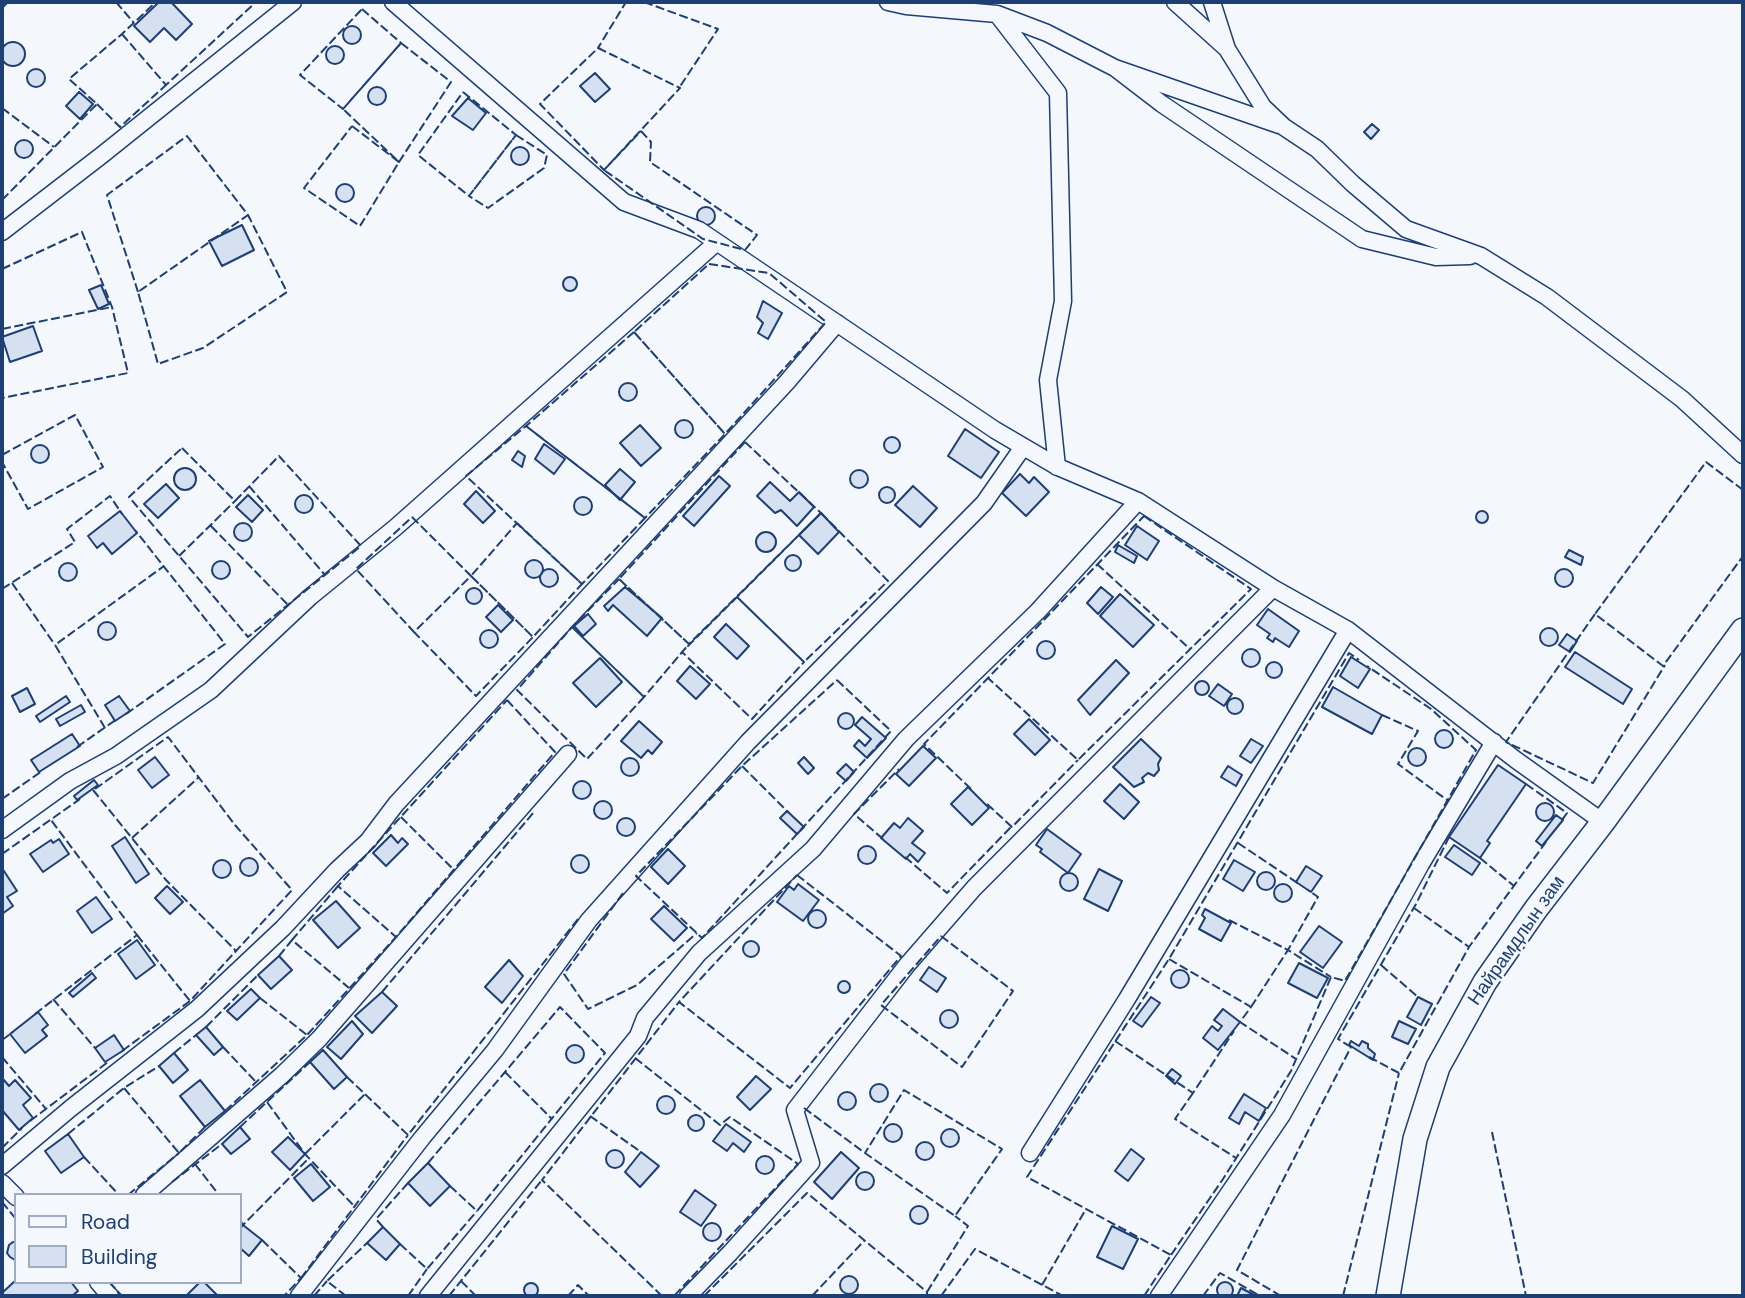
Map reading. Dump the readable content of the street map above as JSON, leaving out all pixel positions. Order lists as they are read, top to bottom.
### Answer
{
  "streets": {
    "main road": ["Найрамдлын зам"]
  },
  "legend": ["Road", "Building"]
}
